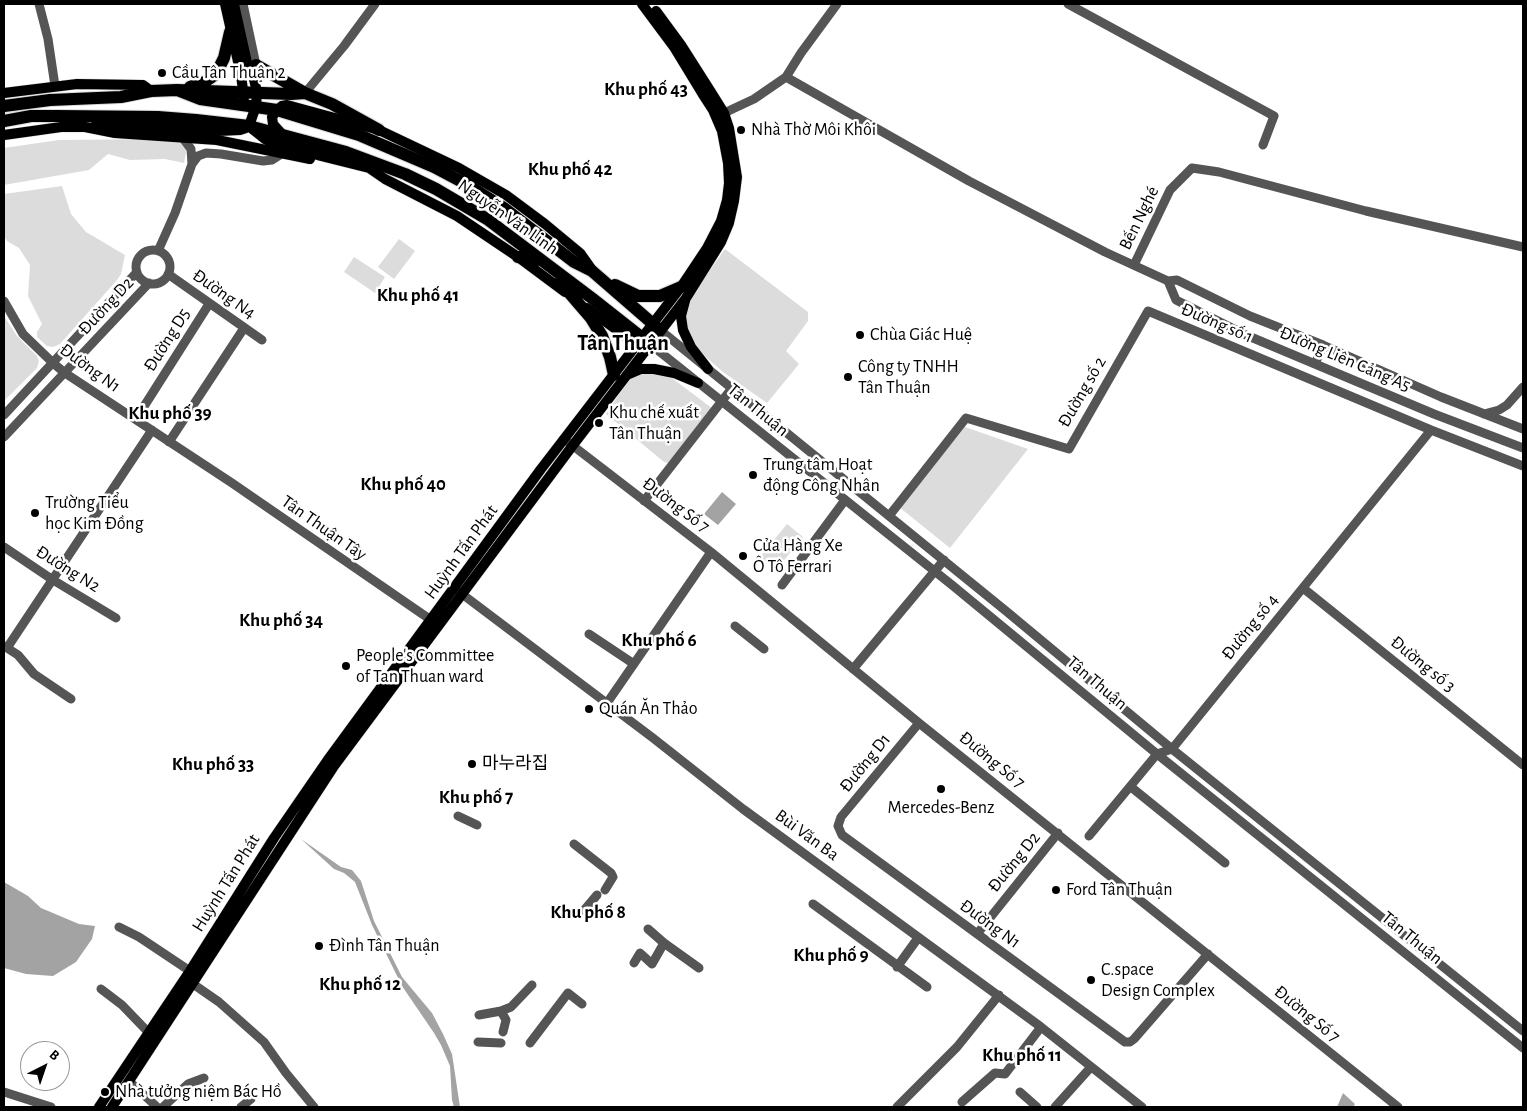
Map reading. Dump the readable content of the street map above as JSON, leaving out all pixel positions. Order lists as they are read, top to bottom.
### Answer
{
  "streets": {
    "highway": ["Nguyễn Văn Linh"],
    "main road": ["Huỳnh Tấn Phát"],
    "street": [
      "Bến Nghé",
      "Đường N4",
      "Đường D2",
      "Đường số 1",
      "Đường D5",
      "Đường Liên Cảng A5",
      "Đường N1",
      "Đường số 2",
      "Tân Thuận",
      "Đường Số 7",
      "Tân Thuận Tây",
      "Đường N2",
      "Đường số 4",
      "Đường số 3",
      "Đường D1",
      "Bùi Văn Ba"
    ]
  },
  "crossings": [
    ["Nguyễn Văn Linh", "Tân Thuận"],
    ["Nguyễn Văn Linh", "Huỳnh Tấn Phát"],
    ["Bến Nghé", "Đường Liên Cảng A5"],
    ["Đường N4", "Đường D2"],
    ["Đường N4", "Đường D5"],
    ["Đường D2", "Đường N1"],
    ["Đường D2", "Đường Số 7"],
    ["Đường số 1", "Đường số 2"],
    ["Đường số 1", "Đường số 4"],
    ["Đường D5", "Đường N1"],
    ["Đường N1", "Đường Số 7"],
    ["Đường N1", "Tân Thuận Tây"],
    ["Đường N1", "Đường D1"],
    ["Đường số 2", "Tân Thuận"],
    ["Tân Thuận", "Huỳnh Tấn Phát"],
    ["Tân Thuận", "Đường số 4"],
    ["Đường Số 7", "Huỳnh Tấn Phát"],
    ["Đường Số 7", "Đường D1"],
    ["Tân Thuận Tây", "Huỳnh Tấn Phát"],
    ["Huỳnh Tấn Phát", "Bùi Văn Ba"],
    ["Đường số 4", "Đường số 3"]
  ],
  "districts": [
    "Khu phố 43",
    "Khu phố 42",
    "Khu phố 41",
    "Tân Thuận",
    "Khu phố 39",
    "Khu phố 40",
    "Khu phố 34",
    "Khu phố 6",
    "Khu phố 33",
    "Khu phố 7",
    "Khu phố 8",
    "Khu phố 9",
    "Khu phố 12",
    "Khu phố 11"
  ],
  "places": [
    "Cầu Tân Thuận 2",
    "Nhà Thờ Môi Khôi",
    "Chùa Giác Huệ",
    "Công ty TNHH Tân Thuận",
    "Khu chế xuất Tân Thuận",
    "Trung tâm Hoạt động Công Nhân",
    "Trường Tiểu học Kim Đồng",
    "Cửa Hàng Xe Ô Tô Ferrari",
    "People's Committee of Tan Thuan ward",
    "Quán Ăn Thảo",
    "마누라집",
    "Mercedes-Benz",
    "Ford Tân Thuận",
    "Đình Tân Thuận",
    "C.space Design Complex",
    "Nhà tưởng niệm Bác Hồ"
  ],
  "north": "top right"
}
